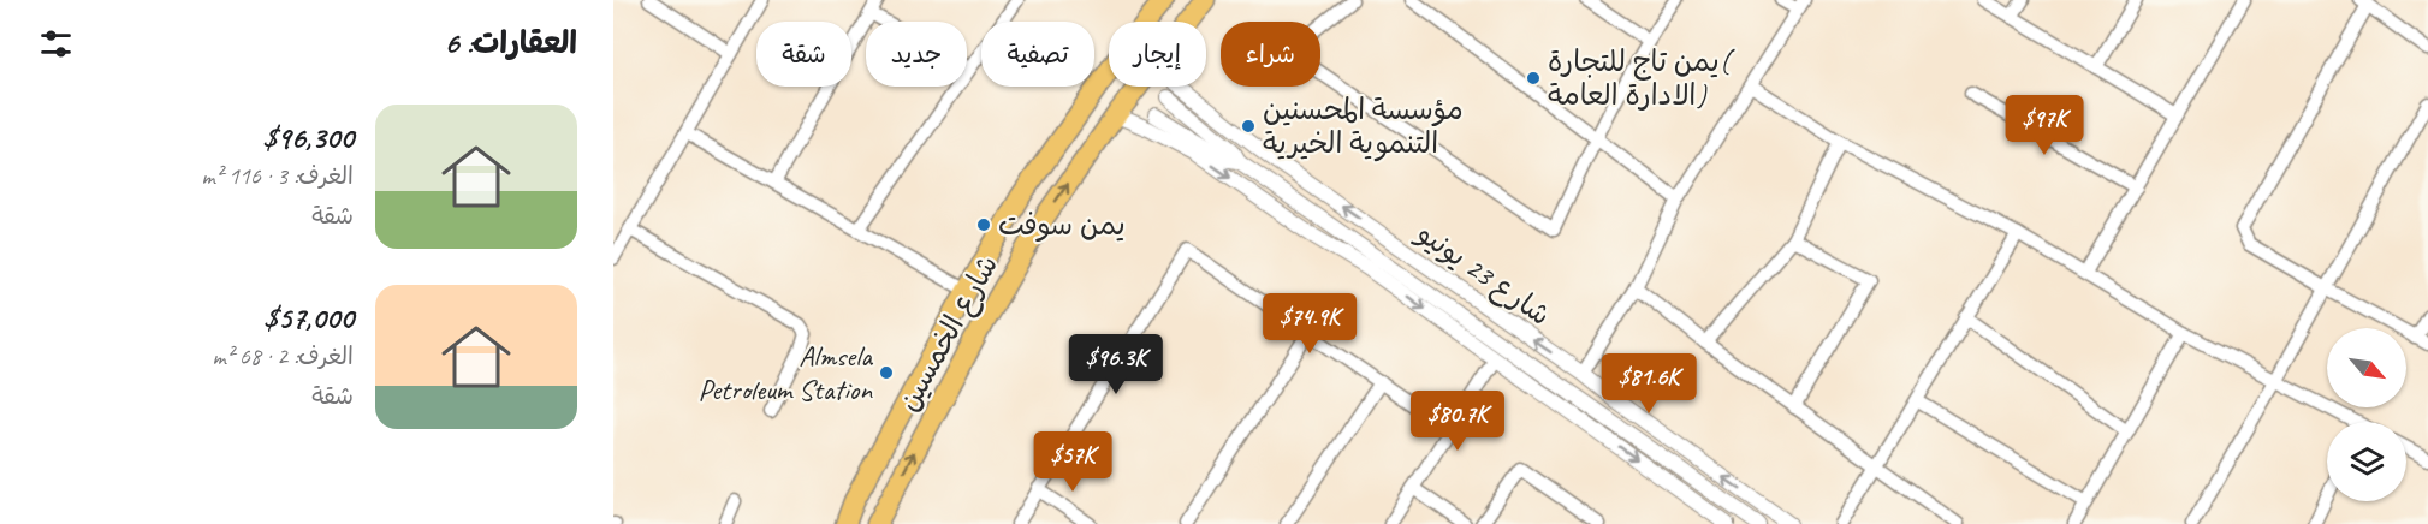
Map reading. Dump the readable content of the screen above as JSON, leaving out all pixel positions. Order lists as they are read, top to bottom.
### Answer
{
  "streets": {
    "main road": ["شارع الخمسين"],
    "street": ["شارع 23 يونيو"]
  },
  "places": [
    "يمن تاج للتجارة( الادارة العامة)",
    "مؤسسة المحسنين التنموية الخيرية",
    "يمن سوفت",
    "Almsela Petroleum Station"
  ],
  "north": "bottom right",
  "page": {
    "heading": "العقارات: 6",
    "chip": [
      "شراء",
      "إيجار",
      "تصفية",
      "جديد",
      "شقة"
    ],
    "list": [
      {
        "name": "$96,300",
        "note": "الغرف: 3 · 116 m² · شقة"
      },
      {
        "name": "$57,000",
        "note": "الغرف: 2 · 68 m² · شقة"
      }
    ],
    "price": [
      "$97K",
      "$74.9K",
      "$96.3K",
      "$81.6K",
      "$80.7K",
      "$57K"
    ]
  }
}
